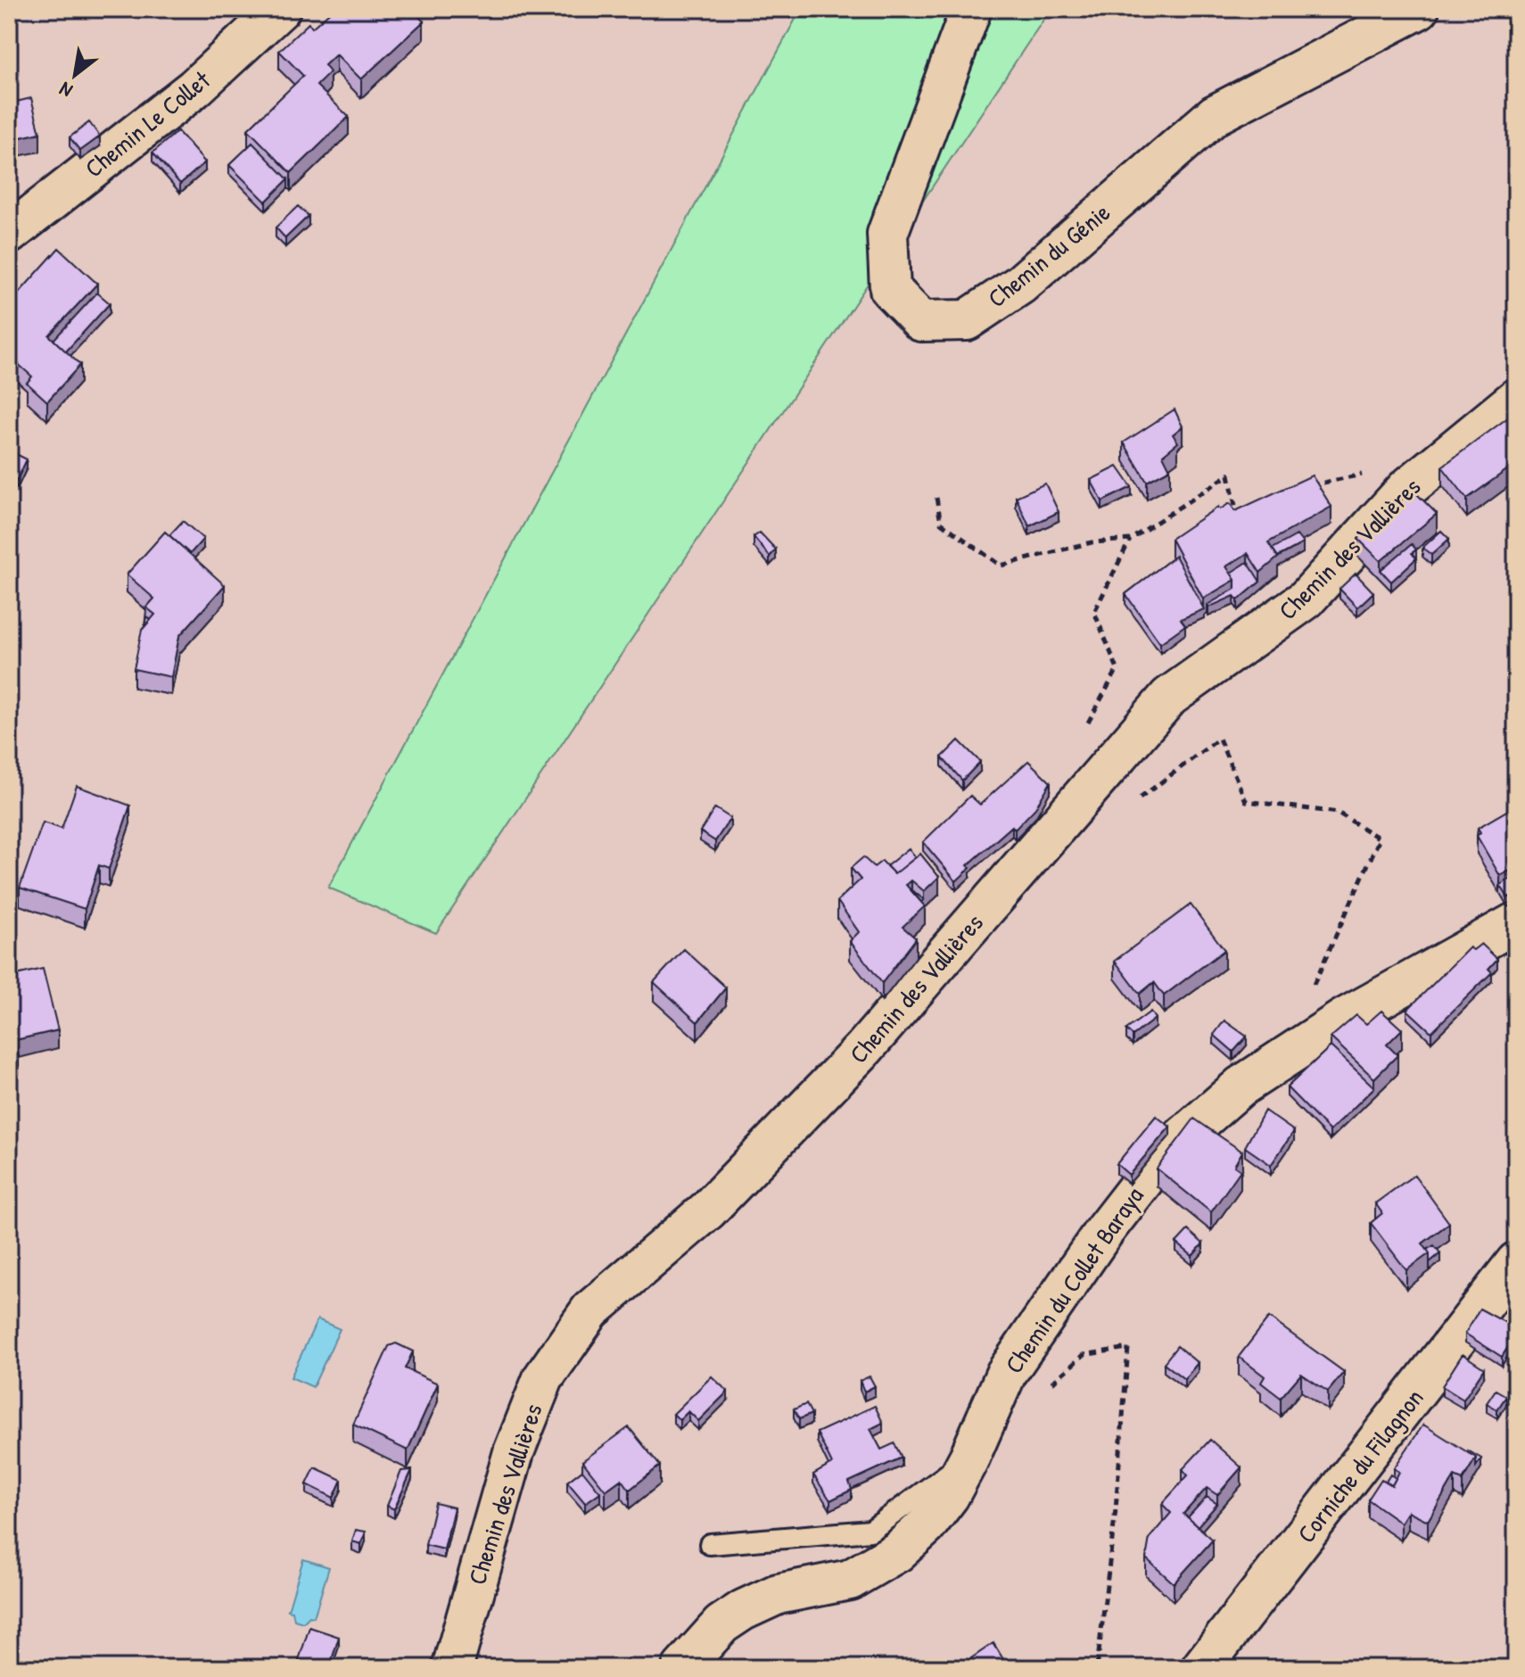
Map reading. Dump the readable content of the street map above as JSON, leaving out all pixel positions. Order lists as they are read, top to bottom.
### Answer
{
  "streets": {
    "street": [
      "Chemin Le Collet",
      "Chemin du Génie",
      "Chemin des Vallières",
      "Chemin du Collet Baraya",
      "Corniche du Filagnon"
    ]
  },
  "north": "bottom left"
}
